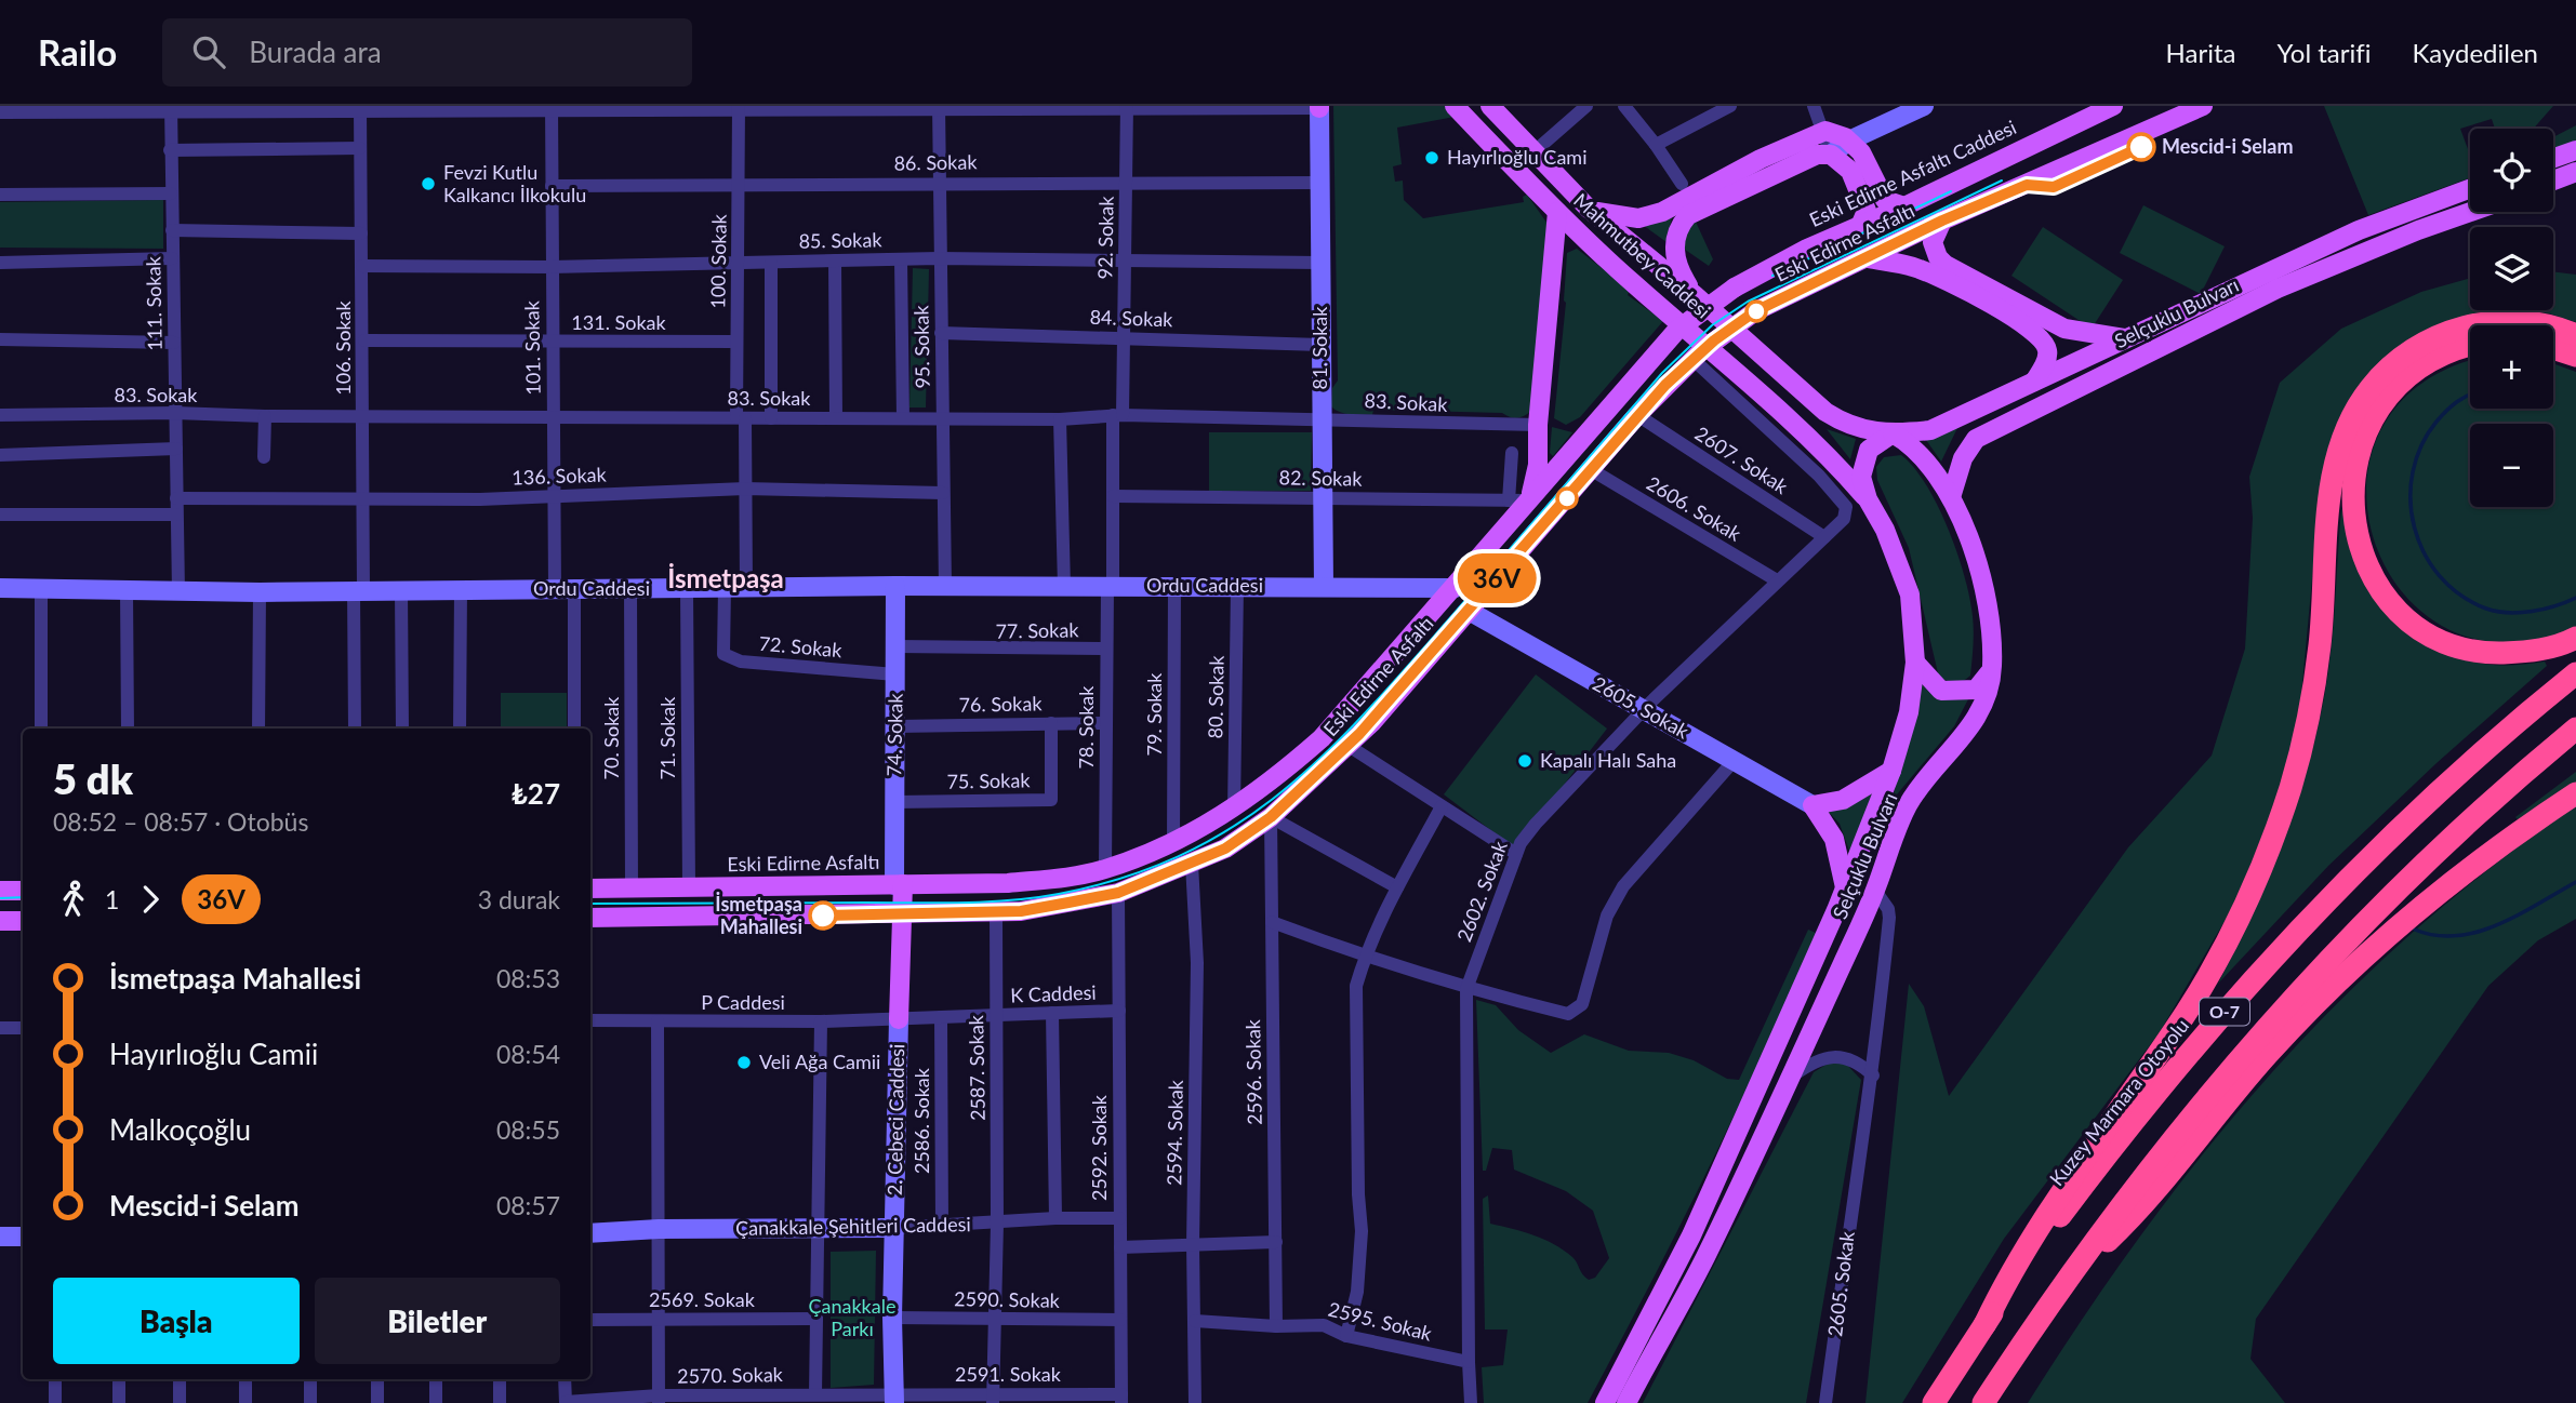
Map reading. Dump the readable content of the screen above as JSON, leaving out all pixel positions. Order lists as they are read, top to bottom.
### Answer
{
  "streets": {
    "highway": ["O-7", "Kuzey Marmara Otoyolu"],
    "main road": [
      "Eski Edirne Asfaltı Caddesi",
      "Eski Edirne Asfaltı",
      "Mahmutbey Caddesi",
      "Selçuklu Bulvarı",
      "81. Sokak",
      "Ordu Caddesi",
      "2605. Sokak",
      "74. Sokak",
      "2. Cebeci Caddesi",
      "Çanakkale Şehitleri Caddesi"
    ],
    "street": [
      "86. Sokak",
      "92. Sokak",
      "85. Sokak",
      "100. Sokak",
      "111. Sokak",
      "84. Sokak",
      "131. Sokak",
      "95. Sokak",
      "106. Sokak",
      "101. Sokak",
      "83. Sokak",
      "2607. Sokak",
      "136. Sokak",
      "82. Sokak",
      "2606. Sokak",
      "77. Sokak",
      "72. Sokak",
      "80. Sokak",
      "76. Sokak",
      "79. Sokak",
      "78. Sokak",
      "70. Sokak",
      "71. Sokak",
      "75. Sokak",
      "2602. Sokak",
      "K Caddesi",
      "P Caddesi",
      "2587. Sokak",
      "2596. Sokak",
      "2586. Sokak",
      "2594. Sokak",
      "2592. Sokak",
      "2569. Sokak",
      "2590. Sokak",
      "2595. Sokak",
      "2591. Sokak",
      "2570. Sokak"
    ]
  },
  "crossings": [
    ["86. Sokak", "92. Sokak"],
    ["86. Sokak", "100. Sokak"],
    ["86. Sokak", "95. Sokak"],
    ["86. Sokak", "101. Sokak"],
    ["86. Sokak", "81. Sokak"],
    ["Eski Edirne Asfaltı Caddesi", "Eski Edirne Asfaltı"],
    ["92. Sokak", "85. Sokak"],
    ["92. Sokak", "84. Sokak"],
    ["92. Sokak", "83. Sokak"],
    ["92. Sokak", "82. Sokak"],
    ["92. Sokak", "Ordu Caddesi"],
    ["92. Sokak", "78. Sokak"],
    ["85. Sokak", "100. Sokak"],
    ["85. Sokak", "95. Sokak"],
    ["85. Sokak", "106. Sokak"],
    ["85. Sokak", "101. Sokak"],
    ["85. Sokak", "81. Sokak"],
    ["Eski Edirne Asfaltı", "2607. Sokak"],
    ["Eski Edirne Asfaltı", "82. Sokak"],
    ["Eski Edirne Asfaltı", "2606. Sokak"],
    ["Eski Edirne Asfaltı", "Ordu Caddesi"],
    ["Eski Edirne Asfaltı", "80. Sokak"],
    ["Eski Edirne Asfaltı", "2605. Sokak"],
    ["Eski Edirne Asfaltı", "79. Sokak"],
    ["Eski Edirne Asfaltı", "78. Sokak"],
    ["Eski Edirne Asfaltı", "74. Sokak"],
    ["Eski Edirne Asfaltı", "70. Sokak"],
    ["Eski Edirne Asfaltı", "71. Sokak"],
    ["Eski Edirne Asfaltı", "2602. Sokak"],
    ["Eski Edirne Asfaltı", "2587. Sokak"],
    ["Eski Edirne Asfaltı", "2596. Sokak"],
    ["Eski Edirne Asfaltı", "2594. Sokak"],
    ["Eski Edirne Asfaltı", "2592. Sokak"],
    ["Mahmutbey Caddesi", "Selçuklu Bulvarı"],
    ["100. Sokak", "131. Sokak"],
    ["100. Sokak", "83. Sokak"],
    ["100. Sokak", "136. Sokak"],
    ["100. Sokak", "Ordu Caddesi"],
    ["111. Sokak", "83. Sokak"],
    ["111. Sokak", "136. Sokak"],
    ["111. Sokak", "Ordu Caddesi"],
    ["Selçuklu Bulvarı", "2605. Sokak"],
    ["84. Sokak", "95. Sokak"],
    ["84. Sokak", "81. Sokak"],
    ["131. Sokak", "106. Sokak"],
    ["131. Sokak", "101. Sokak"],
    ["95. Sokak", "83. Sokak"],
    ["95. Sokak", "136. Sokak"],
    ["95. Sokak", "Ordu Caddesi"],
    ["106. Sokak", "83. Sokak"],
    ["106. Sokak", "136. Sokak"],
    ["106. Sokak", "Ordu Caddesi"],
    ["101. Sokak", "83. Sokak"],
    ["101. Sokak", "136. Sokak"],
    ["101. Sokak", "Ordu Caddesi"],
    ["81. Sokak", "83. Sokak"],
    ["81. Sokak", "82. Sokak"],
    ["81. Sokak", "Ordu Caddesi"],
    ["2607. Sokak", "2602. Sokak"],
    ["2606. Sokak", "2602. Sokak"],
    ["Ordu Caddesi", "72. Sokak"],
    ["Ordu Caddesi", "80. Sokak"],
    ["Ordu Caddesi", "79. Sokak"],
    ["Ordu Caddesi", "78. Sokak"],
    ["Ordu Caddesi", "74. Sokak"],
    ["Ordu Caddesi", "70. Sokak"],
    ["Ordu Caddesi", "71. Sokak"],
    ["77. Sokak", "78. Sokak"],
    ["77. Sokak", "74. Sokak"],
    ["72. Sokak", "74. Sokak"],
    ["76. Sokak", "78. Sokak"],
    ["76. Sokak", "74. Sokak"],
    ["76. Sokak", "75. Sokak"],
    ["2605. Sokak", "2602. Sokak"],
    ["74. Sokak", "75. Sokak"],
    ["2602. Sokak", "2595. Sokak"],
    ["K Caddesi", "P Caddesi"],
    ["K Caddesi", "2587. Sokak"],
    ["K Caddesi", "2. Cebeci Caddesi"],
    ["K Caddesi", "2586. Sokak"],
    ["K Caddesi", "2592. Sokak"],
    ["P Caddesi", "2. Cebeci Caddesi"],
    ["2587. Sokak", "Çanakkale Şehitleri Caddesi"],
    ["2587. Sokak", "2590. Sokak"],
    ["2587. Sokak", "2591. Sokak"],
    ["2596. Sokak", "2595. Sokak"],
    ["2. Cebeci Caddesi", "Çanakkale Şehitleri Caddesi"],
    ["2. Cebeci Caddesi", "2590. Sokak"],
    ["2. Cebeci Caddesi", "2591. Sokak"],
    ["2. Cebeci Caddesi", "2570. Sokak"],
    ["2586. Sokak", "Çanakkale Şehitleri Caddesi"],
    ["2594. Sokak", "2595. Sokak"],
    ["2592. Sokak", "Çanakkale Şehitleri Caddesi"],
    ["2592. Sokak", "2590. Sokak"],
    ["2592. Sokak", "2591. Sokak"],
    ["2591. Sokak", "2570. Sokak"]
  ],
  "districts": ["İsmetpaşa"],
  "parks": ["Çanakkale Parkı"],
  "places": [
    "Mescid-i Selam",
    "Hayırlıoğlu Cami",
    "Fevzi Kutlu Kalkancı İlkokulu",
    "Kapalı Halı Saha",
    "İsmetpaşa Mahallesi",
    "Veli Ağa Camii"
  ],
  "lines": ["bus line 36V"],
  "page": {
    "header": "Railo",
    "search": "Burada ara",
    "nav": ["Harita", "Yol tarifi", "Kaydedilen"],
    "on_map": "36V",
    "map_buttons": ["+", "−"],
    "heading": ["5 dk", "08:52 – 08:57 · Otobüs", "₺27"],
    "legs": ["1", "36V", "3 durak"],
    "list": [
      {
        "name": "İsmetpaşa Mahallesi",
        "value": "08:53"
      },
      {
        "name": "Hayırlıoğlu Camii",
        "value": "08:54"
      },
      {
        "name": "Malkoçoğlu",
        "value": "08:55"
      },
      {
        "name": "Mescid-i Selam",
        "value": "08:57"
      }
    ],
    "buttons": ["Başla", "Biletler"]
  }
}
